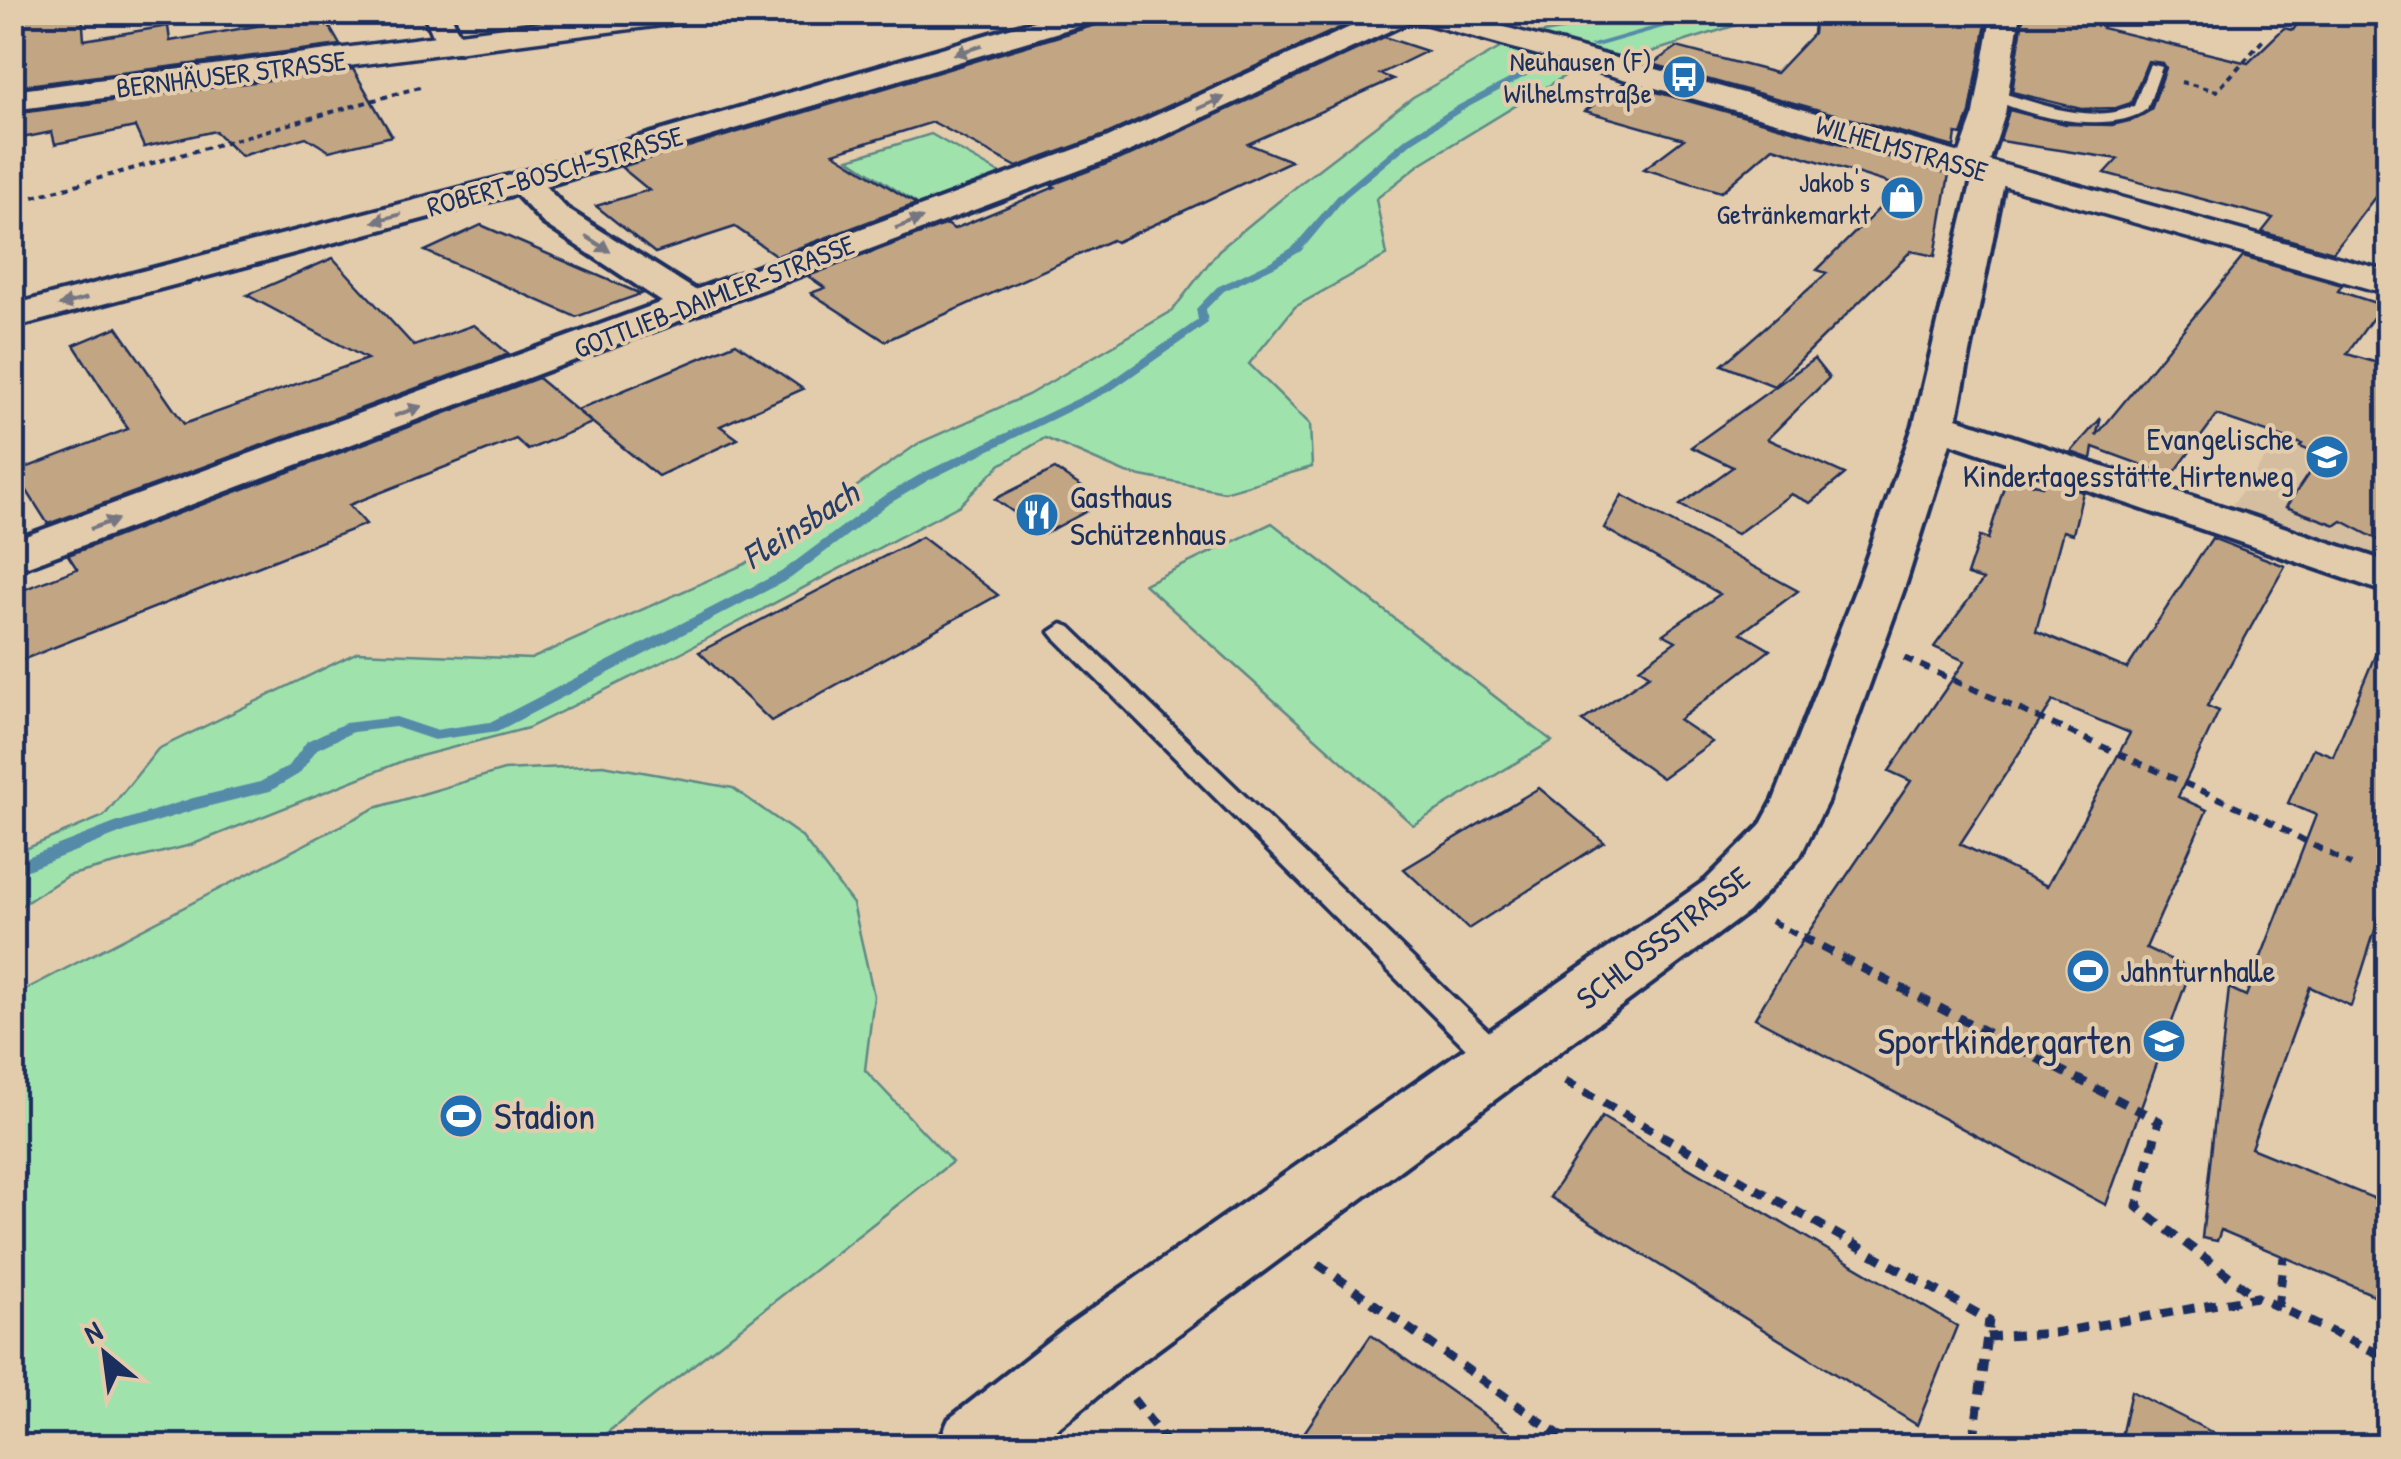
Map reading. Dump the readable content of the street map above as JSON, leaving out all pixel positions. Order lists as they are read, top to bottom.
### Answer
{
  "streets": {
    "street": [
      "BERNHÄUSER STRASSE",
      "WILHELMSTRASSE",
      "ROBERT-BOSCH-STRASSE",
      "GOTTLIEB-DAIMLER-STRASSE",
      "SCHLOSSSTRASSE"
    ]
  },
  "crossings": [
    ["WILHELMSTRASSE", "SCHLOSSSTRASSE"]
  ],
  "one_way": ["ROBERT-BOSCH-STRASSE", "GOTTLIEB-DAIMLER-STRASSE"],
  "water": ["Fleinsbach"],
  "places": {
    "bus stop": ["Neuhausen (F) Wilhelmstraße"],
    "shop": ["Jakob's Getränkemarkt"],
    "school or university": ["Evangelische Kindertagesstätte Hirtenweg", "Sportkindergarten"],
    "restaurant": ["Gasthaus Schützenhaus"],
    "sports": ["Jahnturnhalle", "Stadion"]
  },
  "north": "top left"
}
